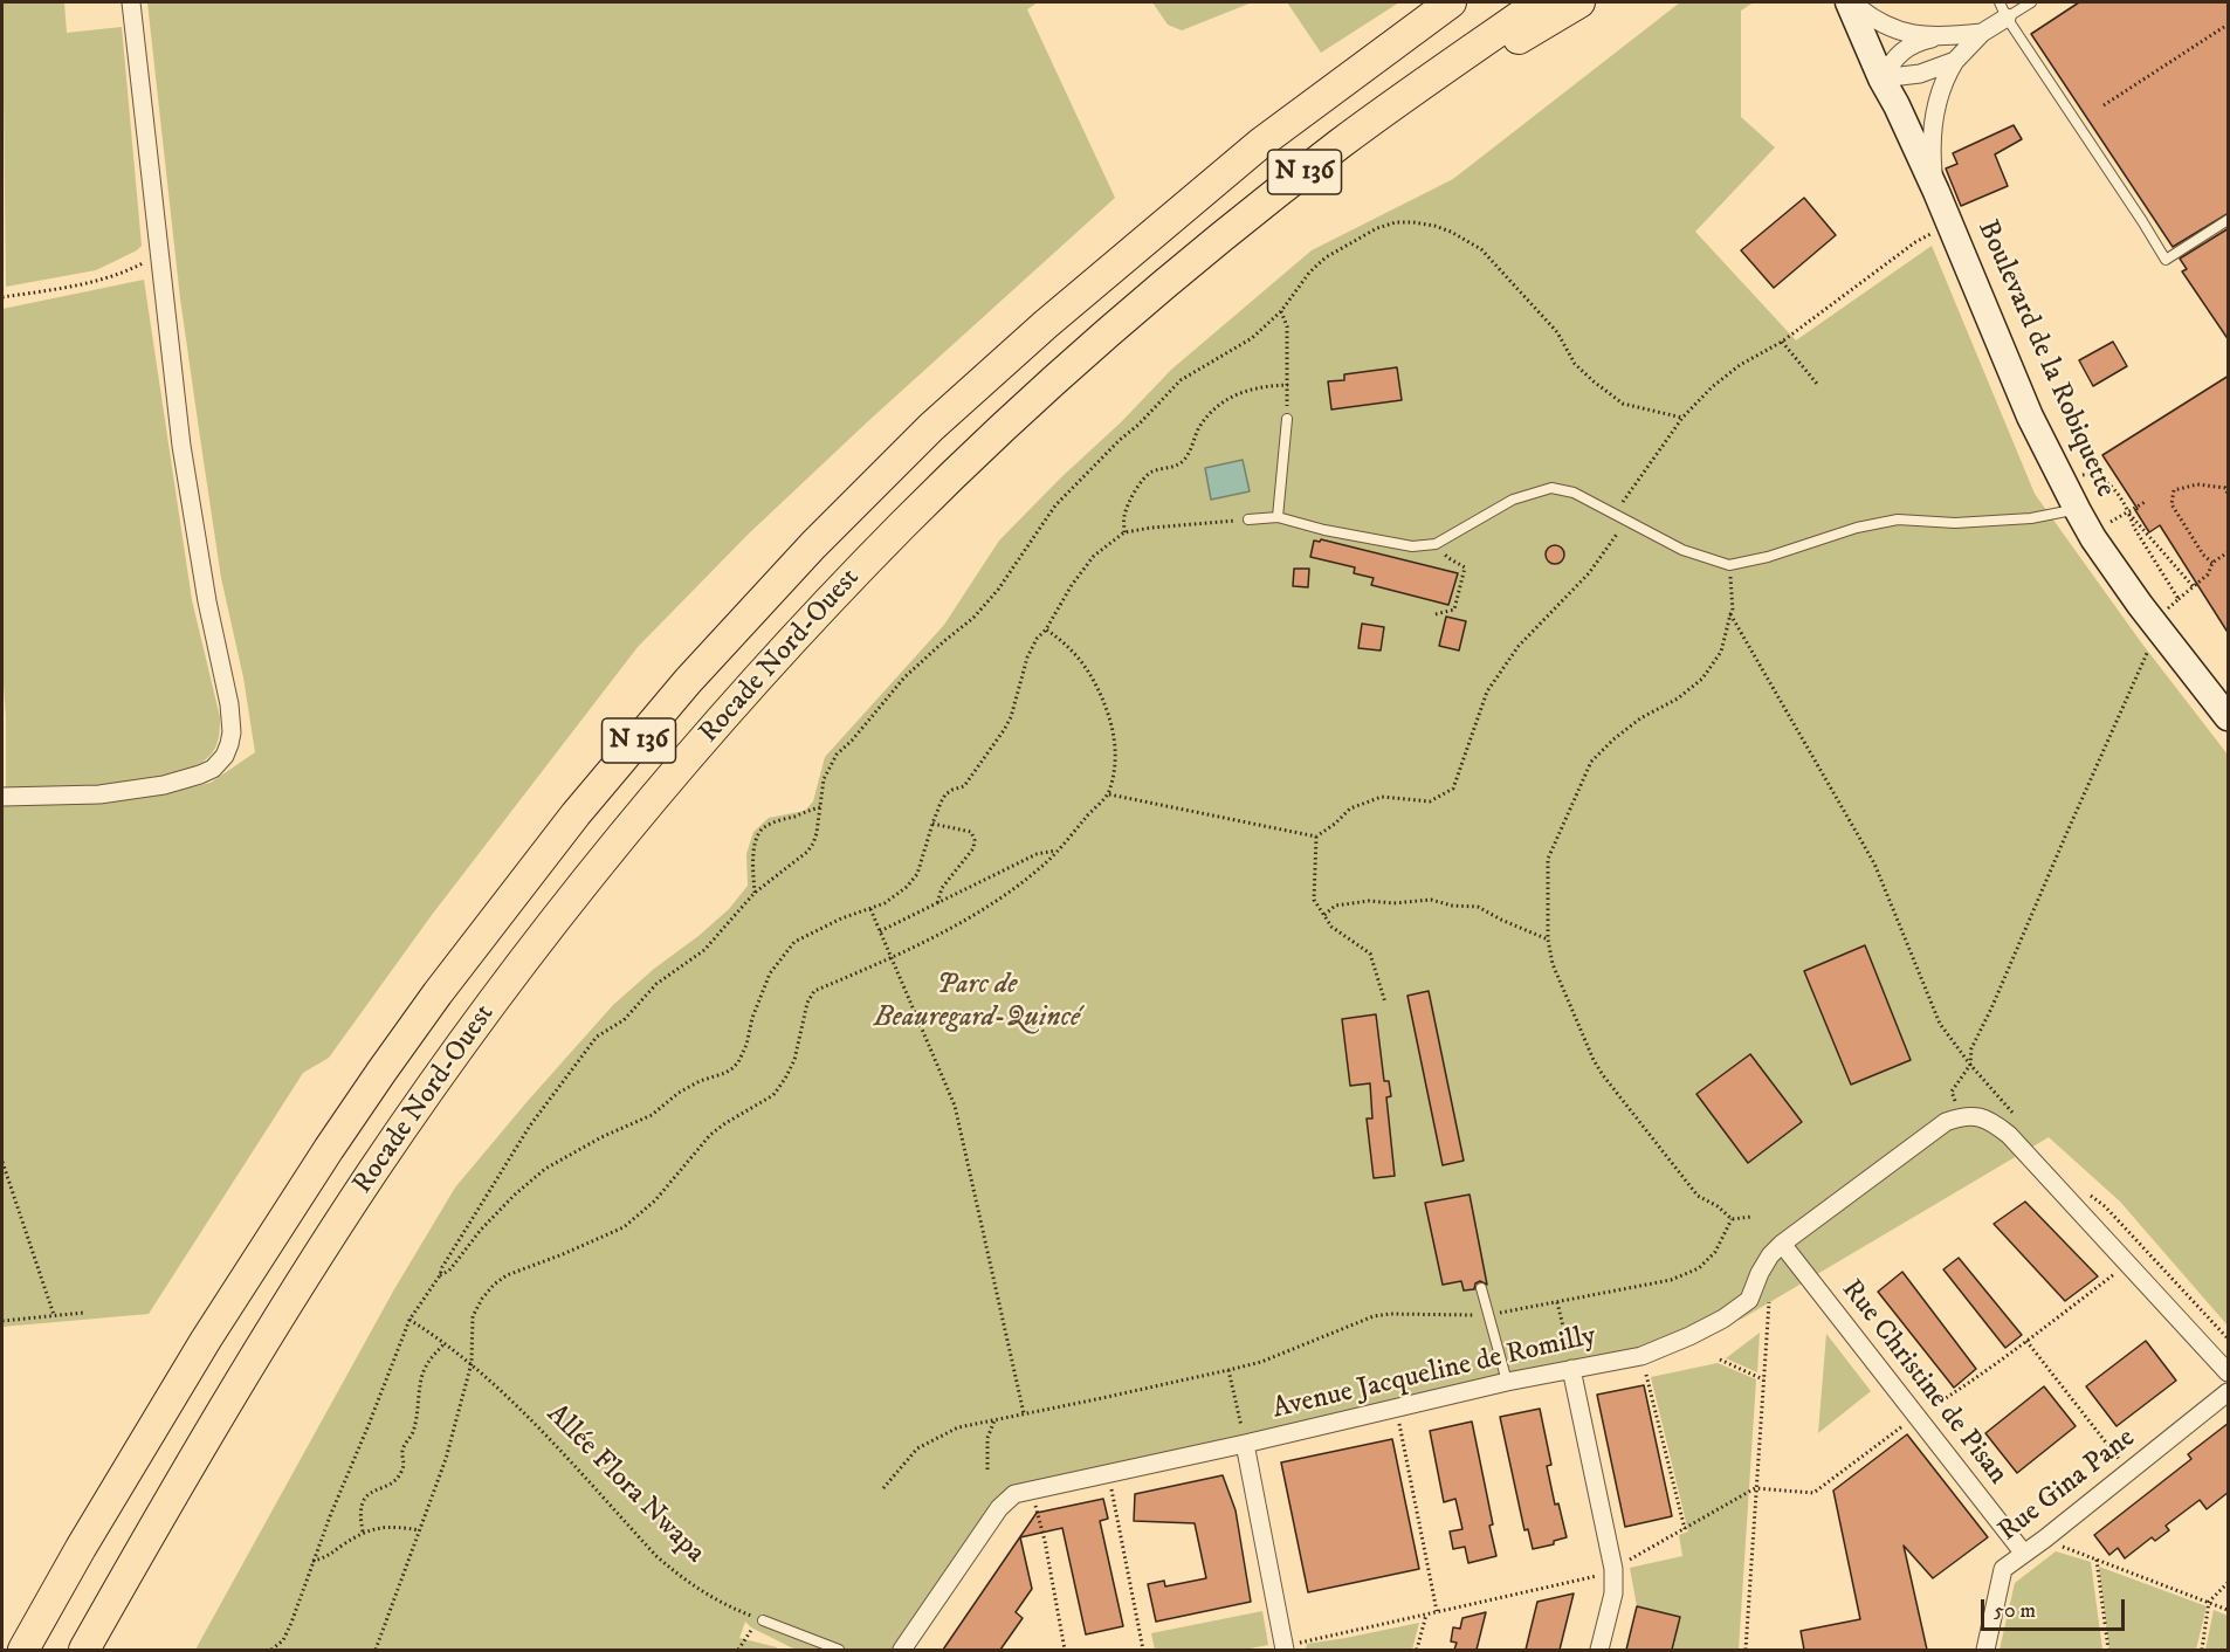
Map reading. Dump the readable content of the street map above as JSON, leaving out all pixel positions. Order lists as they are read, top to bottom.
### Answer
{
  "streets": {
    "highway": ["N 136", "Rocade Nord-Ouest"],
    "main road": ["Boulevard de la Robiquette"],
    "street": ["Avenue Jacqueline de Romilly", "Rue Christine de Pisan", "Rue Gina Pane"],
    "path": ["Allée Flora Nwapa"]
  },
  "crossings": [
    ["Avenue Jacqueline de Romilly", "Rue Christine de Pisan"],
    ["Rue Christine de Pisan", "Rue Gina Pane"]
  ],
  "parks": ["Parc de Beauregard-Quincé"],
  "scale_bar": "50 m"
}
